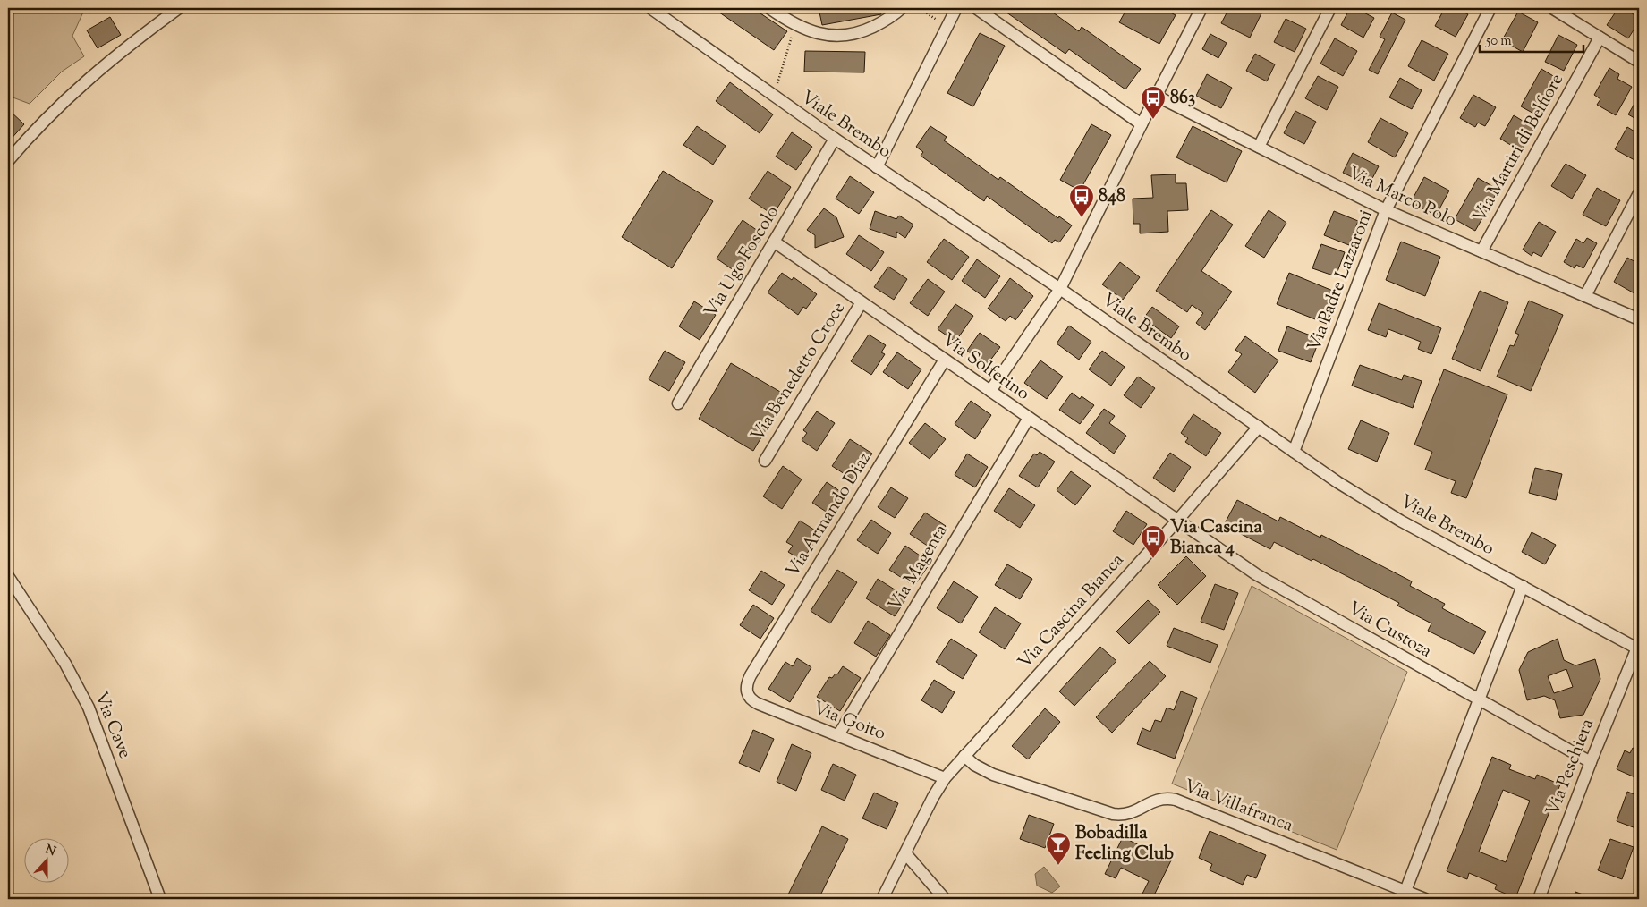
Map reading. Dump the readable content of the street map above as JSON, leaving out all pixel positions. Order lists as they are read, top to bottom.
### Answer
{
  "streets": {
    "street": [
      "Viale Brembo",
      "Via Martiri di Belfiore",
      "Via Marco Polo",
      "Via Ugo Foscolo",
      "Via Padre Lazzaroni",
      "Via Solferino",
      "Via Benedetto Croce",
      "Via Armando Diaz",
      "Via Magenta",
      "Via Cascina Bianca",
      "Via Custoza",
      "Via Goito",
      "Via Cave",
      "Via Peschiera",
      "Via Villafranca"
    ]
  },
  "crossings": [
    ["Viale Brembo", "Via Ugo Foscolo"],
    ["Viale Brembo", "Via Padre Lazzaroni"],
    ["Viale Brembo", "Via Cascina Bianca"],
    ["Viale Brembo", "Via Peschiera"],
    ["Via Martiri di Belfiore", "Via Marco Polo"],
    ["Via Marco Polo", "Via Padre Lazzaroni"],
    ["Via Ugo Foscolo", "Via Solferino"],
    ["Via Solferino", "Via Benedetto Croce"],
    ["Via Solferino", "Via Armando Diaz"],
    ["Via Solferino", "Via Magenta"],
    ["Via Solferino", "Via Cascina Bianca"],
    ["Via Solferino", "Via Custoza"],
    ["Via Armando Diaz", "Via Goito"],
    ["Via Magenta", "Via Goito"],
    ["Via Cascina Bianca", "Via Custoza"],
    ["Via Cascina Bianca", "Via Goito"],
    ["Via Cascina Bianca", "Via Villafranca"],
    ["Via Custoza", "Via Peschiera"]
  ],
  "places": {
    "bus stop": ["863", "848", "Via Cascina Bianca 4"],
    "bar": ["Bobadilla Feeling Club"]
  },
  "scale_bar": "50 m",
  "north": "top"
}
